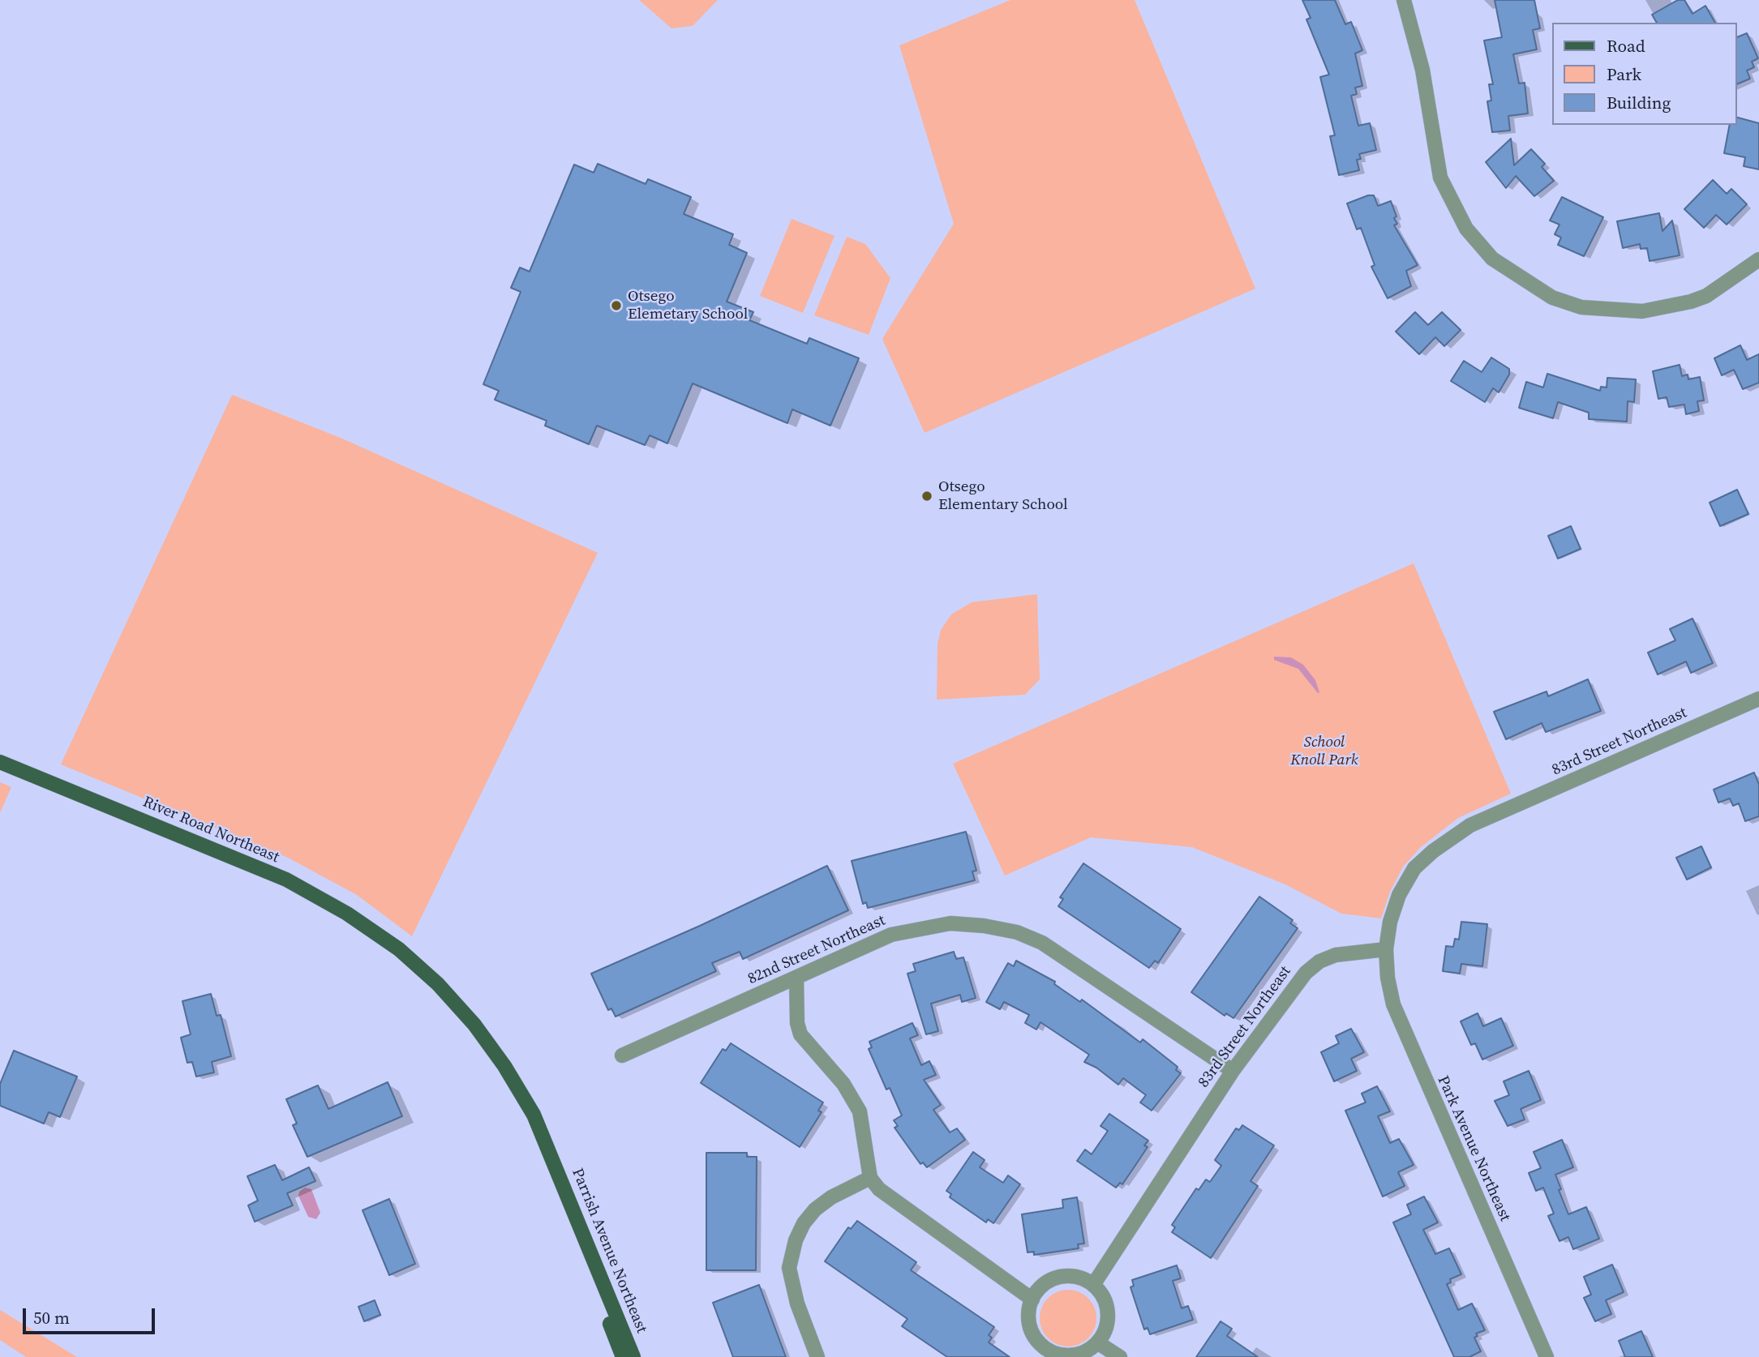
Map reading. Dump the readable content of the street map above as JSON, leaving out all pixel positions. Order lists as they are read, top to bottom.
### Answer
{
  "streets": {
    "main road": ["River Road Northeast", "Parrish Avenue Northeast"],
    "street": ["83rd Street Northeast", "82nd Street Northeast", "Park Avenue Northeast"]
  },
  "crossings": [
    ["83rd Street Northeast", "82nd Street Northeast"],
    ["83rd Street Northeast", "Park Avenue Northeast"],
    ["River Road Northeast", "Parrish Avenue Northeast"]
  ],
  "parks": ["School Knoll Park"],
  "places": ["Otsego Elemetary School", "Otsego Elementary School"],
  "legend": ["Road", "Park", "Building"],
  "scale_bar": "50 m"
}
